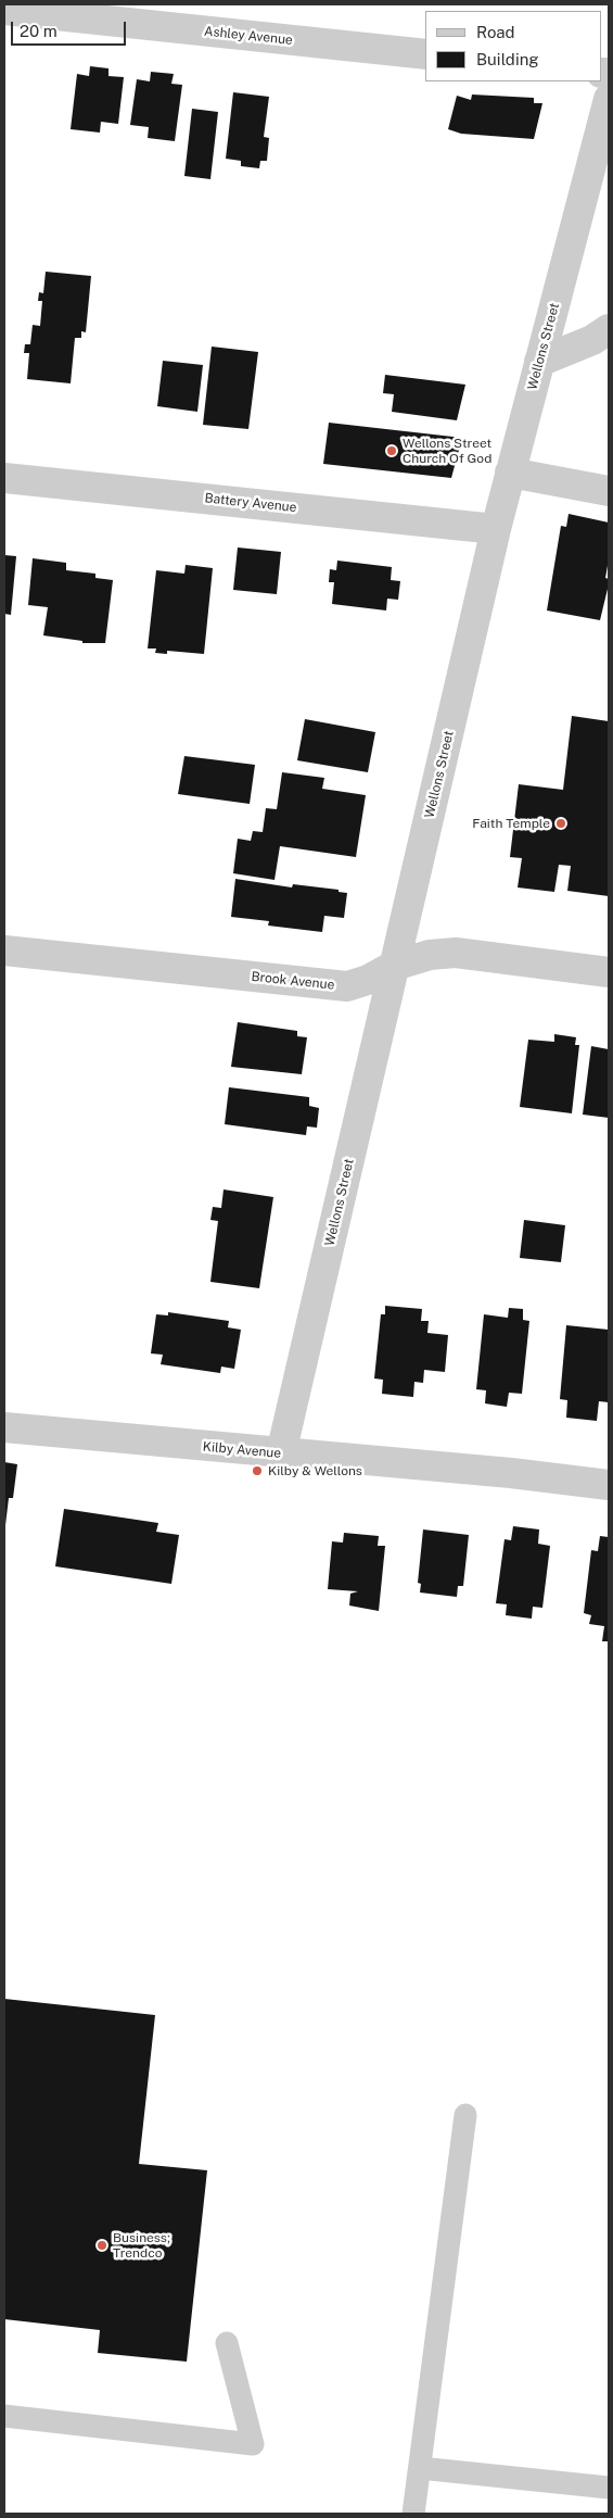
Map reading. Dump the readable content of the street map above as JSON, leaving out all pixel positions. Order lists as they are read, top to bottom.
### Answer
{
  "streets": {
    "street": [
      "Ashley Avenue",
      "Wellons Street",
      "Battery Avenue",
      "Brook Avenue",
      "Kilby Avenue"
    ]
  },
  "crossings": [
    ["Wellons Street", "Battery Avenue"],
    ["Wellons Street", "Brook Avenue"],
    ["Wellons Street", "Kilby Avenue"]
  ],
  "places": [
    "Wellons Street Church Of God",
    "Faith Temple",
    "Kilby & Wellons",
    "Business; Trendco"
  ],
  "legend": ["Road", "Building"],
  "scale_bar": "20 m"
}
